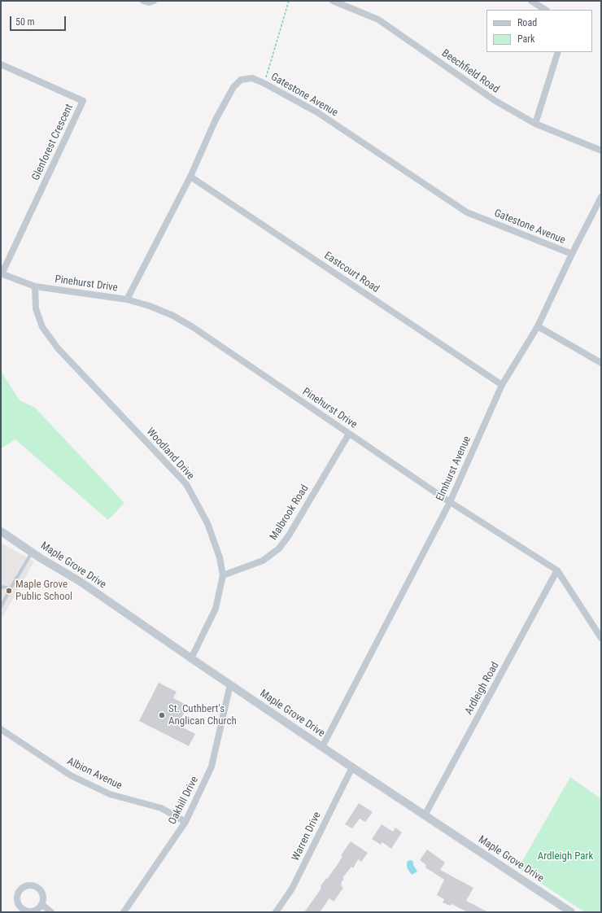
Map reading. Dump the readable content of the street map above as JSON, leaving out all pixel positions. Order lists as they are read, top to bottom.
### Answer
{
  "streets": {
    "street": [
      "Beechfield Road",
      "Gatestone Avenue",
      "Glenforest Crescent",
      "Eastcourt Road",
      "Pinehurst Drive",
      "Woodland Drive",
      "Elmhurst Avenue",
      "Malbrook Road",
      "Maple Grove Drive",
      "Ardleigh Road",
      "Albion Avenue",
      "Oakhill Drive",
      "Warren Drive"
    ]
  },
  "crossings": [
    ["Gatestone Avenue", "Eastcourt Road"],
    ["Gatestone Avenue", "Pinehurst Drive"],
    ["Gatestone Avenue", "Elmhurst Avenue"],
    ["Glenforest Crescent", "Pinehurst Drive"],
    ["Eastcourt Road", "Elmhurst Avenue"],
    ["Pinehurst Drive", "Woodland Drive"],
    ["Pinehurst Drive", "Elmhurst Avenue"],
    ["Pinehurst Drive", "Malbrook Road"],
    ["Pinehurst Drive", "Ardleigh Road"],
    ["Woodland Drive", "Malbrook Road"],
    ["Woodland Drive", "Maple Grove Drive"],
    ["Elmhurst Avenue", "Maple Grove Drive"],
    ["Maple Grove Drive", "Ardleigh Road"],
    ["Maple Grove Drive", "Oakhill Drive"],
    ["Maple Grove Drive", "Warren Drive"],
    ["Albion Avenue", "Oakhill Drive"]
  ],
  "parks": ["Ardleigh Park"],
  "places": ["Maple Grove Public School", "St. Cuthbert's Anglican Church"],
  "legend": ["Road", "Park"],
  "scale_bar": "50 m"
}
